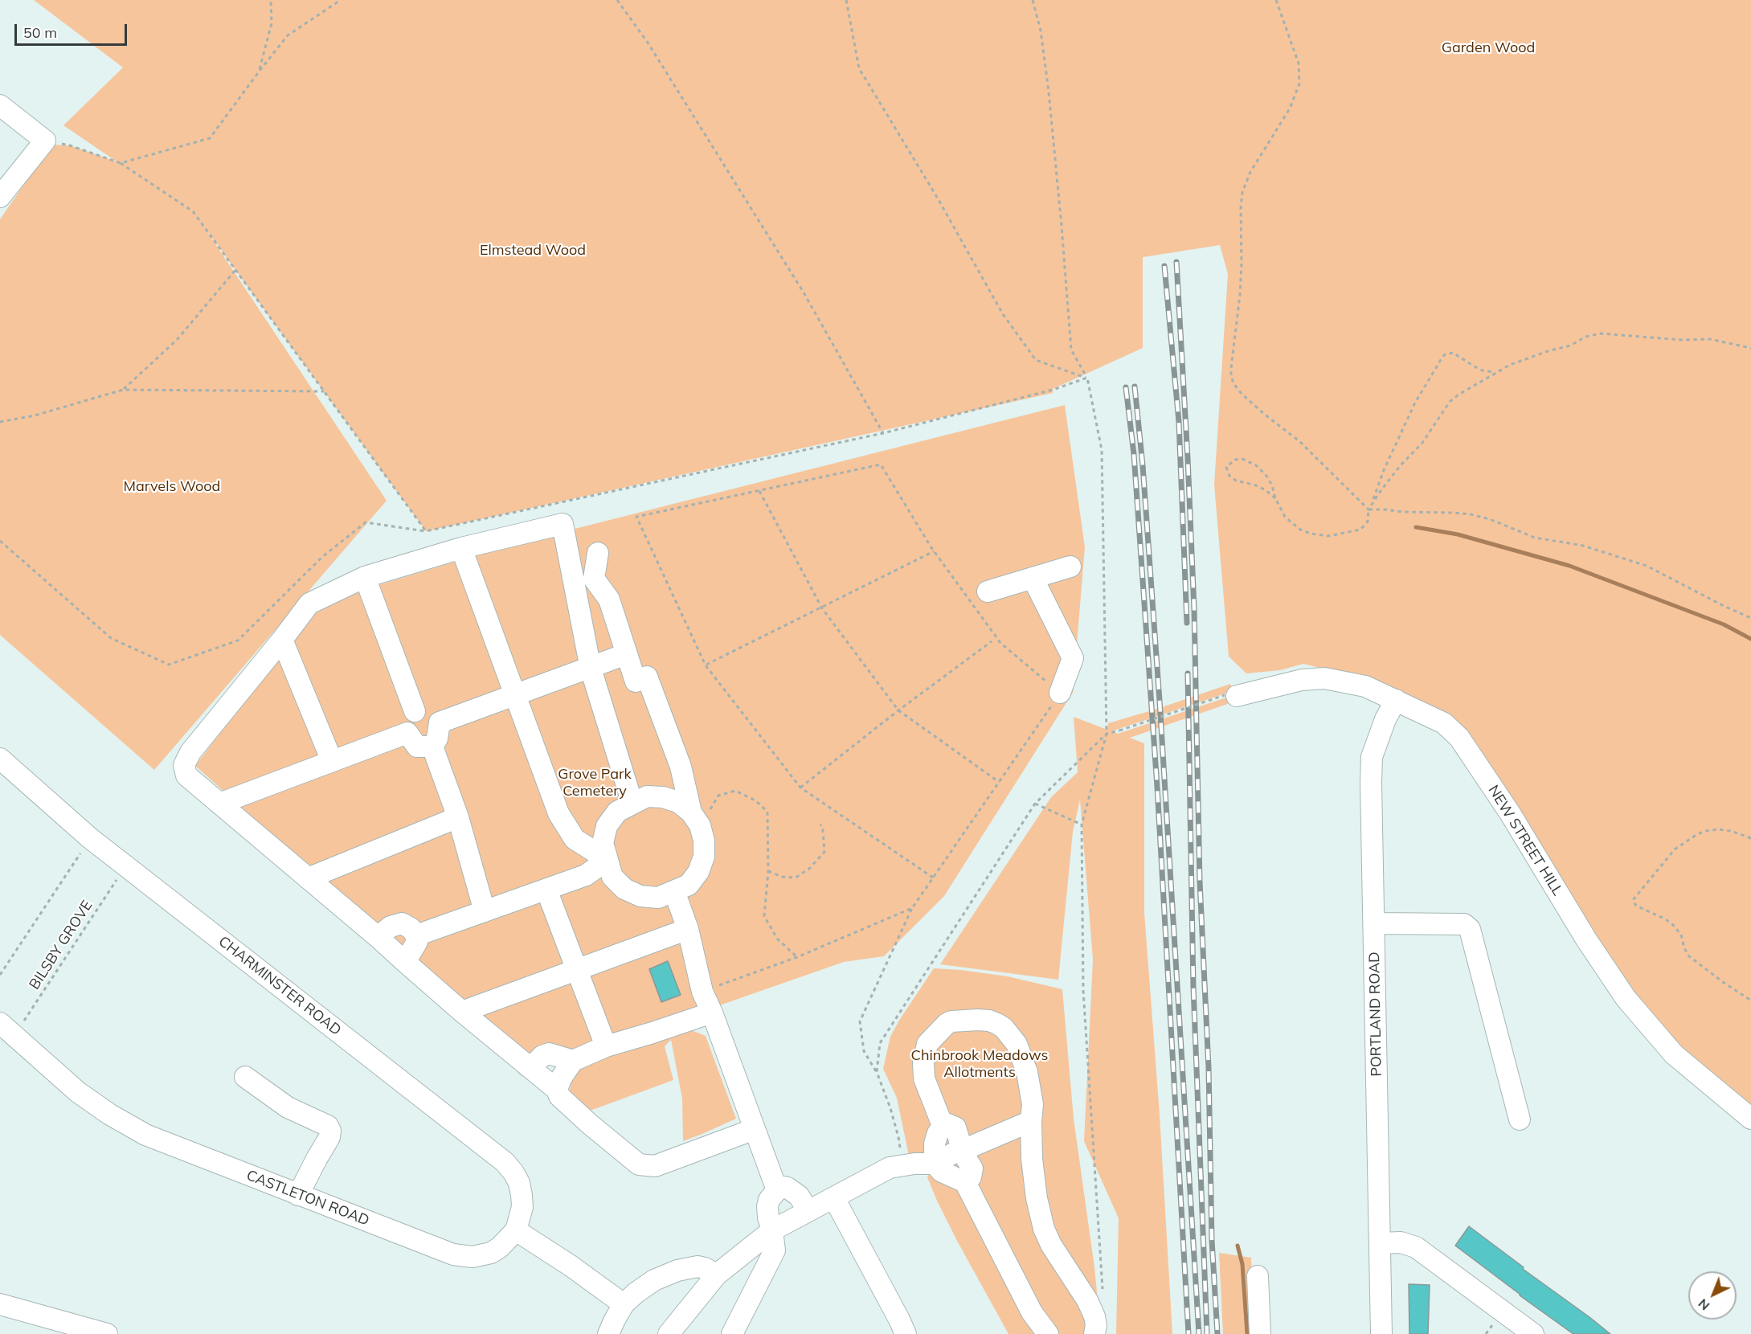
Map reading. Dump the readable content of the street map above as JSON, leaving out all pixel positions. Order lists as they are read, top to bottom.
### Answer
{
  "streets": {
    "street": [
      "NEW STREET HILL",
      "CHARMINSTER ROAD",
      "PORTLAND ROAD",
      "CASTLETON ROAD"
    ],
    "path": ["BILSBY GROVE"]
  },
  "crossings": [
    ["NEW STREET HILL", "PORTLAND ROAD"],
    ["BILSBY GROVE", "CHARMINSTER ROAD"],
    ["BILSBY GROVE", "CASTLETON ROAD"],
    ["CHARMINSTER ROAD", "CASTLETON ROAD"]
  ],
  "parks": [
    "Garden Wood",
    "Elmstead Wood",
    "Marvels Wood",
    "Grove Park Cemetery",
    "Chinbrook Meadows Allotments"
  ],
  "scale_bar": "50 m",
  "north": "bottom left"
}
